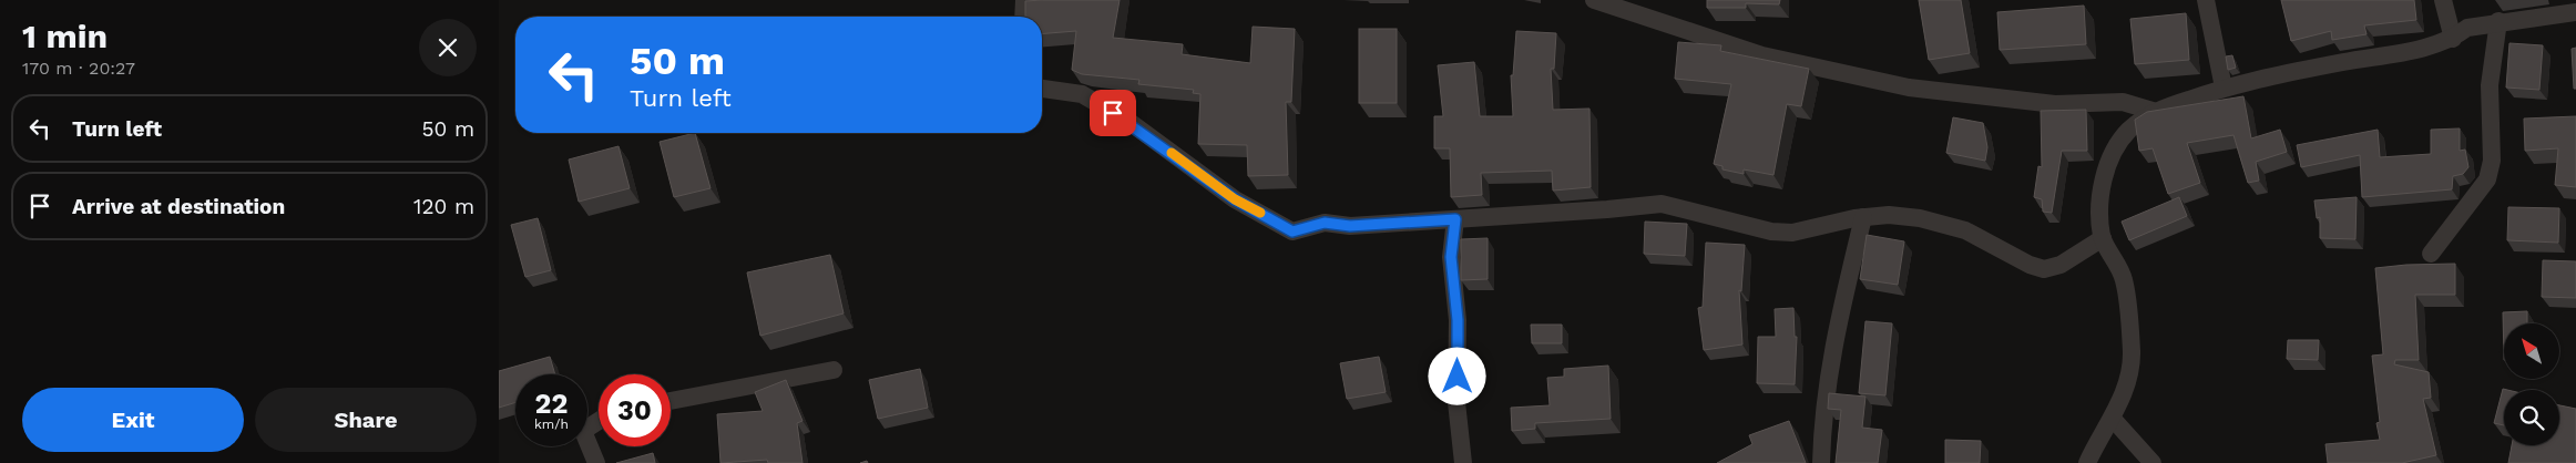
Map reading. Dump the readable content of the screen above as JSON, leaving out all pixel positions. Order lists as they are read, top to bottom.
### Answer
{
  "north": "top left",
  "page": {
    "heading": ["1 min", "170 m · 20:27"],
    "turn": ["50 m", "Turn left"],
    "list": [
      {
        "name": "Turn left",
        "value": "50 m"
      },
      {
        "name": "Arrive at destination",
        "value": "120 m"
      }
    ],
    "speed": "22 km/h",
    "limit": "30",
    "buttons": ["Exit", "Share"]
  }
}
